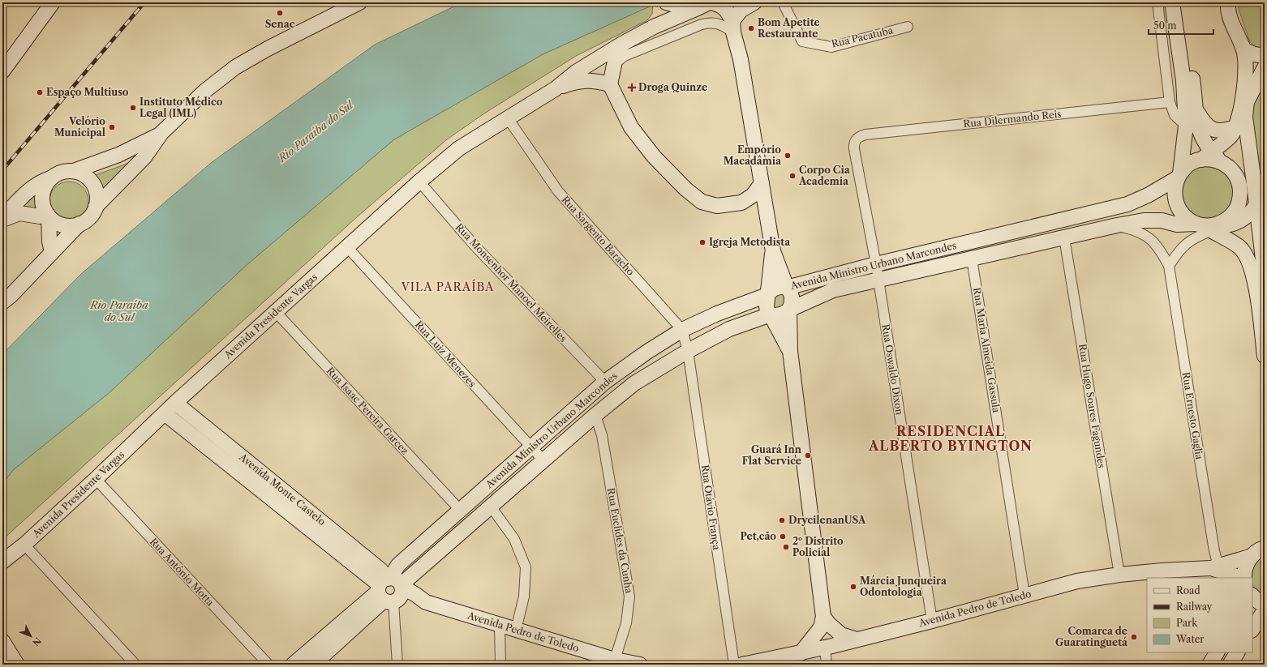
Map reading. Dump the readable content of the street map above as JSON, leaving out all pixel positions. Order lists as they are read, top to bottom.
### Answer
{
  "streets": {
    "street": [
      "Rua Pacatuba",
      "Rua Dilermando Reis",
      "Rua Sargento Baracho",
      "Avenida Ministro Urbano Marcondes",
      "Rua Monsenhor Manoel Meirelles",
      "Avenida Presidente Vargas",
      "Rua Maria Almeida Gassula",
      "Rua Luiz Menezes",
      "Rua Oswaldo Dixon",
      "Rua Hugo Soares Fagundes",
      "Rua Isaac Pereira Garcez",
      "Rua Ernesto Gaglia",
      "Avenida Monte Castelo",
      "Rua Otávio França",
      "Rua Euclides da Cunha",
      "Rua Antônio Motta",
      "Avenida Pedro de Toledo"
    ]
  },
  "crossings": [
    ["Rua Dilermando Reis", "Rua Oswaldo Dixon"],
    ["Rua Sargento Baracho", "Avenida Ministro Urbano Marcondes"],
    ["Rua Sargento Baracho", "Avenida Presidente Vargas"],
    ["Rua Sargento Baracho", "Rua Otávio França"],
    ["Avenida Ministro Urbano Marcondes", "Rua Monsenhor Manoel Meirelles"],
    ["Avenida Ministro Urbano Marcondes", "Rua Maria Almeida Gassula"],
    ["Avenida Ministro Urbano Marcondes", "Rua Luiz Menezes"],
    ["Avenida Ministro Urbano Marcondes", "Rua Oswaldo Dixon"],
    ["Avenida Ministro Urbano Marcondes", "Rua Hugo Soares Fagundes"],
    ["Avenida Ministro Urbano Marcondes", "Rua Isaac Pereira Garcez"],
    ["Avenida Ministro Urbano Marcondes", "Rua Ernesto Gaglia"],
    ["Avenida Ministro Urbano Marcondes", "Avenida Monte Castelo"],
    ["Avenida Ministro Urbano Marcondes", "Rua Otávio França"],
    ["Avenida Ministro Urbano Marcondes", "Rua Euclides da Cunha"],
    ["Avenida Ministro Urbano Marcondes", "Avenida Pedro de Toledo"],
    ["Rua Monsenhor Manoel Meirelles", "Avenida Presidente Vargas"],
    ["Avenida Presidente Vargas", "Rua Luiz Menezes"],
    ["Avenida Presidente Vargas", "Rua Isaac Pereira Garcez"],
    ["Avenida Presidente Vargas", "Avenida Monte Castelo"],
    ["Avenida Presidente Vargas", "Rua Antônio Motta"],
    ["Rua Maria Almeida Gassula", "Avenida Pedro de Toledo"],
    ["Rua Oswaldo Dixon", "Avenida Pedro de Toledo"],
    ["Rua Hugo Soares Fagundes", "Avenida Pedro de Toledo"],
    ["Rua Ernesto Gaglia", "Avenida Pedro de Toledo"],
    ["Avenida Monte Castelo", "Avenida Pedro de Toledo"],
    ["Rua Euclides da Cunha", "Avenida Pedro de Toledo"]
  ],
  "districts": ["VILA PARAÍBA", "RESIDENCIAL ALBERTO BYINGTON"],
  "water": ["Rio Paraíba do Sul"],
  "places": {
    "other": [
      "Senac",
      "Bom Apetite Restaurante",
      "Espaço Multiuso",
      "Instituto Médico Legal (IML)",
      "Velório Municipal",
      "Empório Macadâmia",
      "Corpo Cia Academia",
      "Igreja Metodista",
      "Guará Inn Flat Service",
      "DrycilenanUSA",
      "Pet,cão",
      "2º Distrito Policial",
      "Márcia Junqueira Odontologia",
      "Comarca de Guaratinguetá"
    ],
    "health": ["Droga Quinze"]
  },
  "legend": [
    "Road",
    "Railway",
    "Park",
    "Water"
  ],
  "scale_bar": "50 m",
  "north": "bottom right"
}
